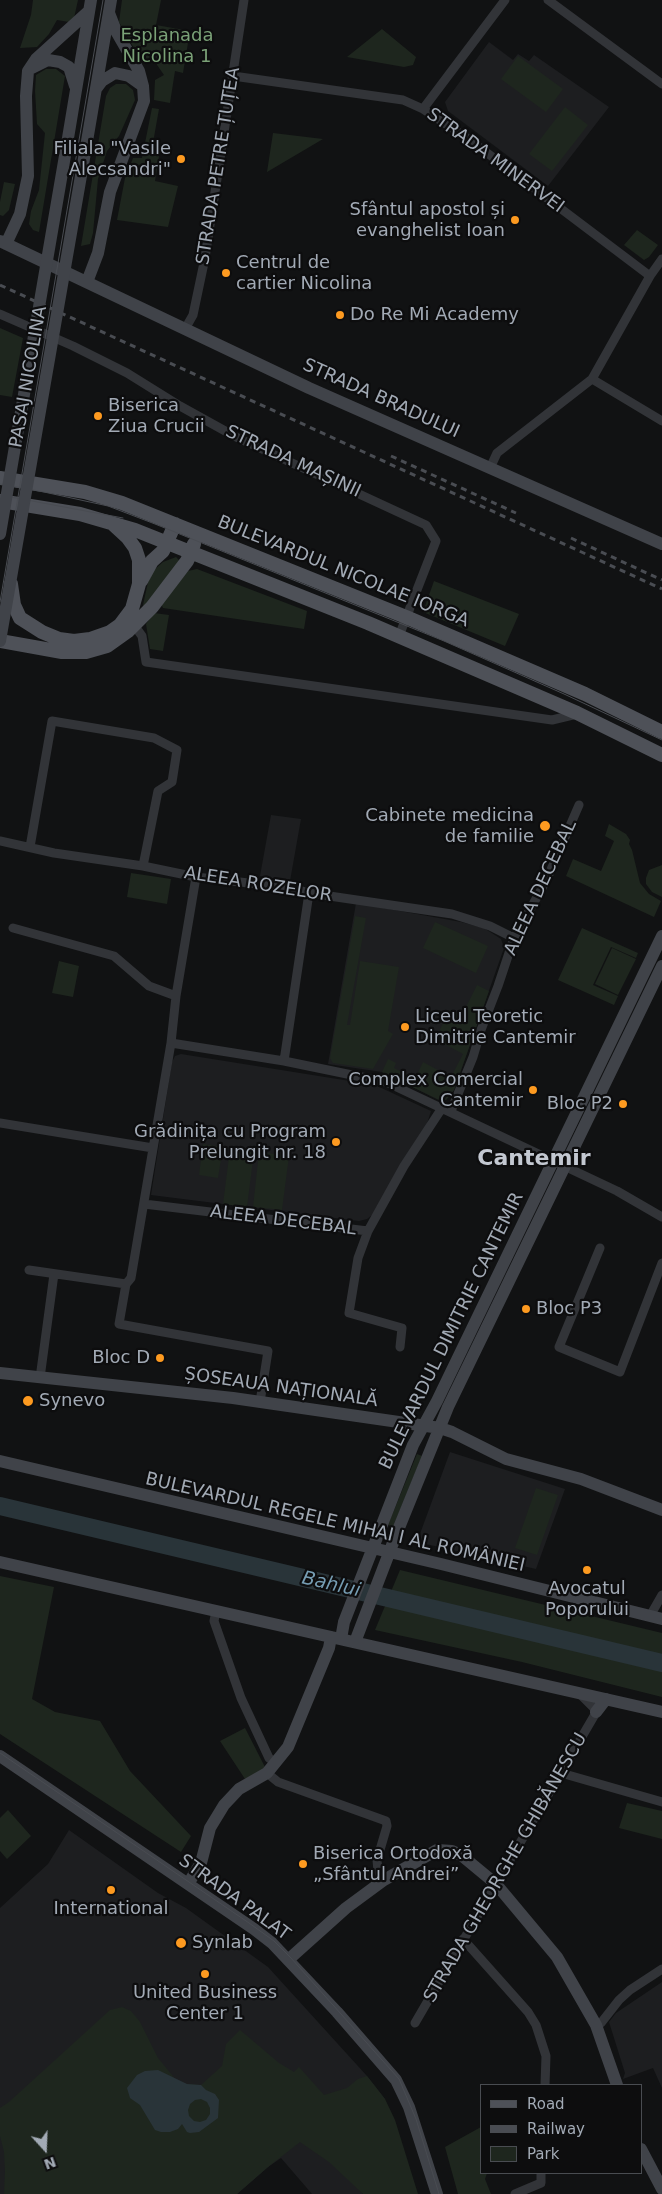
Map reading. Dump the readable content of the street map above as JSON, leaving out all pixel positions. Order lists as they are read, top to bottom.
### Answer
{
  "streets": {
    "main road": [
      "PASAJ NICOLINA",
      "STRADA BRADULUI",
      "BULEVARDUL NICOLAE IORGA",
      "BULEVARDUL DIMITRIE CANTEMIR",
      "ȘOSEAUA NAȚIONALĂ",
      "BULEVARDUL REGELE MIHAI I AL ROMÂNIEI",
      "STRADA PALAT"
    ],
    "street": [
      "STRADA MINERVEI",
      "STRADA PETRE ȚUȚEA",
      "STRADA MAȘINII",
      "ALEEA ROZELOR",
      "ALEEA DECEBAL",
      "STRADA GHEORGHE GHIBĂNESCU"
    ]
  },
  "crossings": [
    ["STRADA MINERVEI", "STRADA PETRE ȚUȚEA"],
    ["STRADA PETRE ȚUȚEA", "STRADA BRADULUI"],
    ["STRADA MAȘINII", "BULEVARDUL NICOLAE IORGA"],
    ["ALEEA ROZELOR", "ALEEA DECEBAL"],
    ["BULEVARDUL DIMITRIE CANTEMIR", "ȘOSEAUA NAȚIONALĂ"],
    ["BULEVARDUL DIMITRIE CANTEMIR", "BULEVARDUL REGELE MIHAI I AL ROMÂNIEI"],
    ["BULEVARDUL DIMITRIE CANTEMIR", "STRADA PALAT"]
  ],
  "districts": ["Cantemir"],
  "water": ["Bahlui"],
  "parks": ["Esplanada Nicolina 1"],
  "places": [
    "Filiala \"Vasile Alecsandri\"",
    "Sfântul apostol și evanghelist Ioan",
    "Centrul de cartier Nicolina",
    "Do Re Mi Academy",
    "Biserica Ziua Crucii",
    "Cabinete medicina de familie",
    "Liceul Teoretic Dimitrie Cantemir",
    "Complex Comercial Cantemir",
    "Bloc P2",
    "Grădinița cu Program Prelungit nr. 18",
    "Bloc P3",
    "Bloc D",
    "Synevo",
    "Avocatul Poporului",
    "Biserica Ortodoxă „Sfântul Andrei”",
    "International",
    "Synlab",
    "United Business Center 1"
  ],
  "legend": ["Road", "Railway", "Park"],
  "north": "bottom"
}
